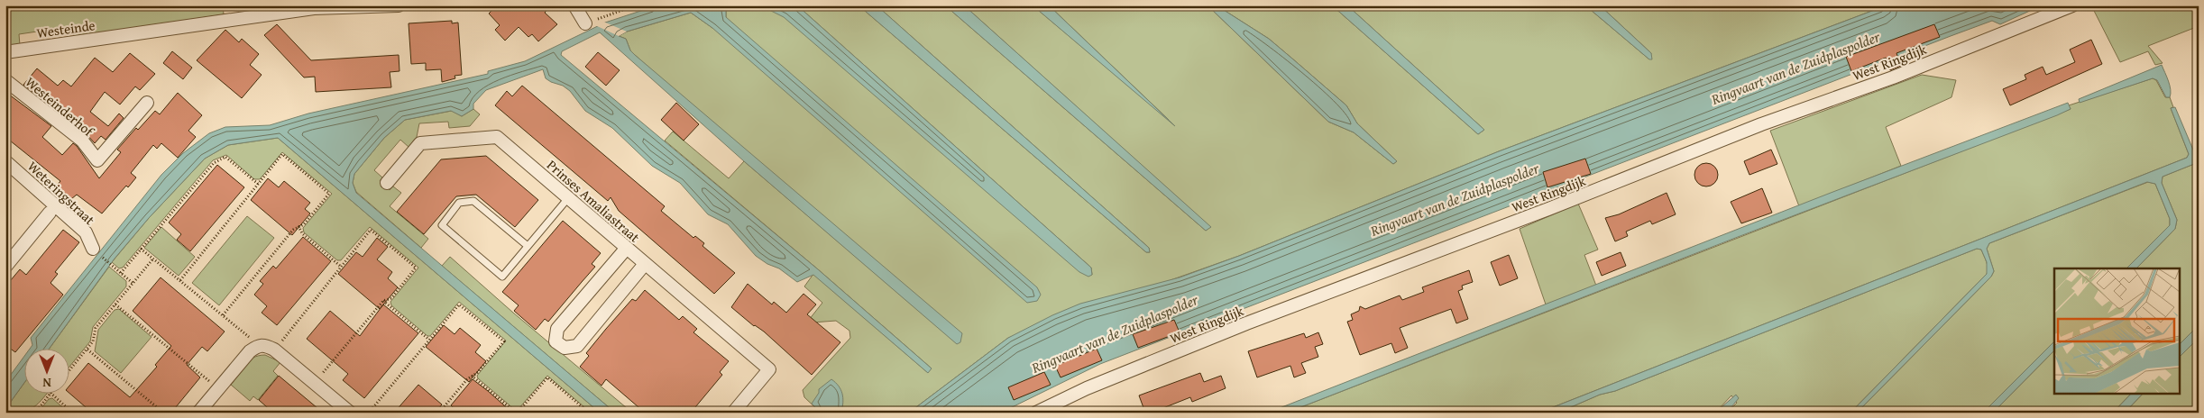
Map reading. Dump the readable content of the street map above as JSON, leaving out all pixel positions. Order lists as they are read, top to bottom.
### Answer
{
  "streets": {
    "street": [
      "Westeinde",
      "West Ringdijk",
      "Westeinderhof",
      "Weteringstraat",
      "Prinses Amaliastraat"
    ]
  },
  "water": ["Ringvaart van de Zuidplaspolder"],
  "north": "bottom"
}
